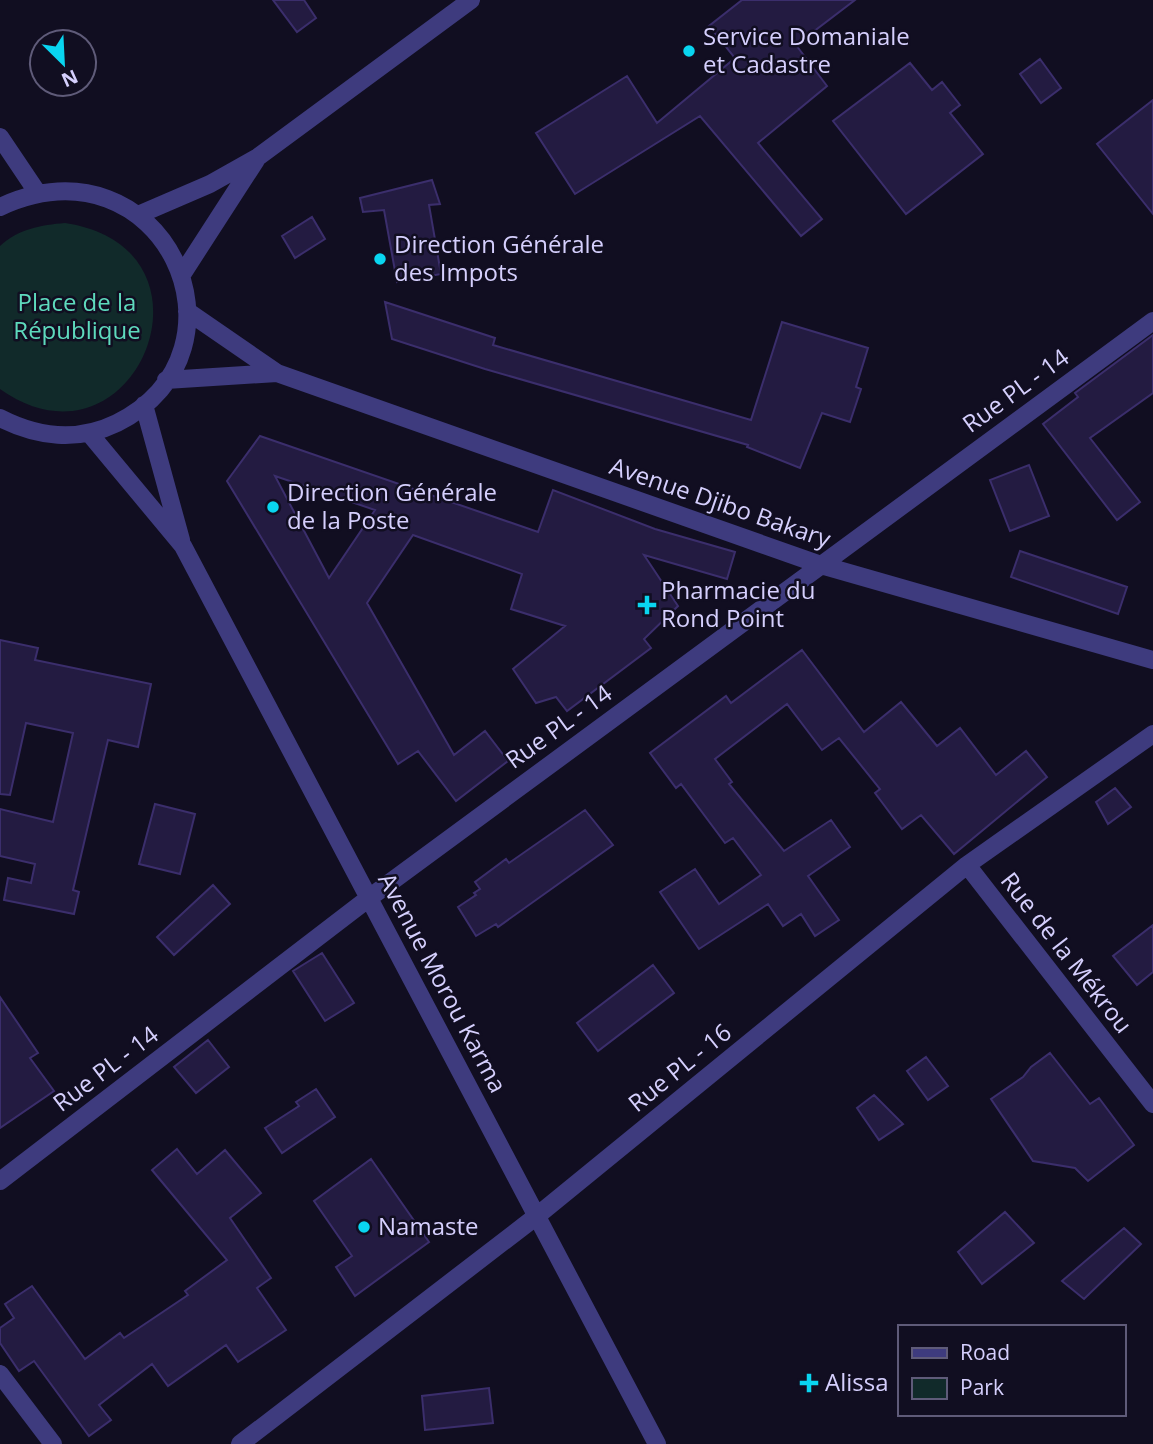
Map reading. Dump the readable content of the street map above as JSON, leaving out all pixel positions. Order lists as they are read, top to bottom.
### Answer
{
  "streets": {
    "street": [
      "Rue PL - 14",
      "Avenue Djibo Bakary",
      "Rue de la Mékrou",
      "Avenue Morou Karma",
      "Rue PL - 16"
    ]
  },
  "crossings": [
    ["Rue PL - 14", "Avenue Djibo Bakary"],
    ["Rue PL - 14", "Avenue Morou Karma"],
    ["Rue de la Mékrou", "Rue PL - 16"],
    ["Avenue Morou Karma", "Rue PL - 16"]
  ],
  "parks": ["Place de la République"],
  "places": {
    "other": [
      "Service Domaniale et Cadastre",
      "Direction Générale des Impots",
      "Direction Générale de la Poste",
      "Namaste"
    ],
    "health": ["Pharmacie du Rond Point", "Alissa"]
  },
  "legend": ["Road", "Park"],
  "north": "bottom right"
}
